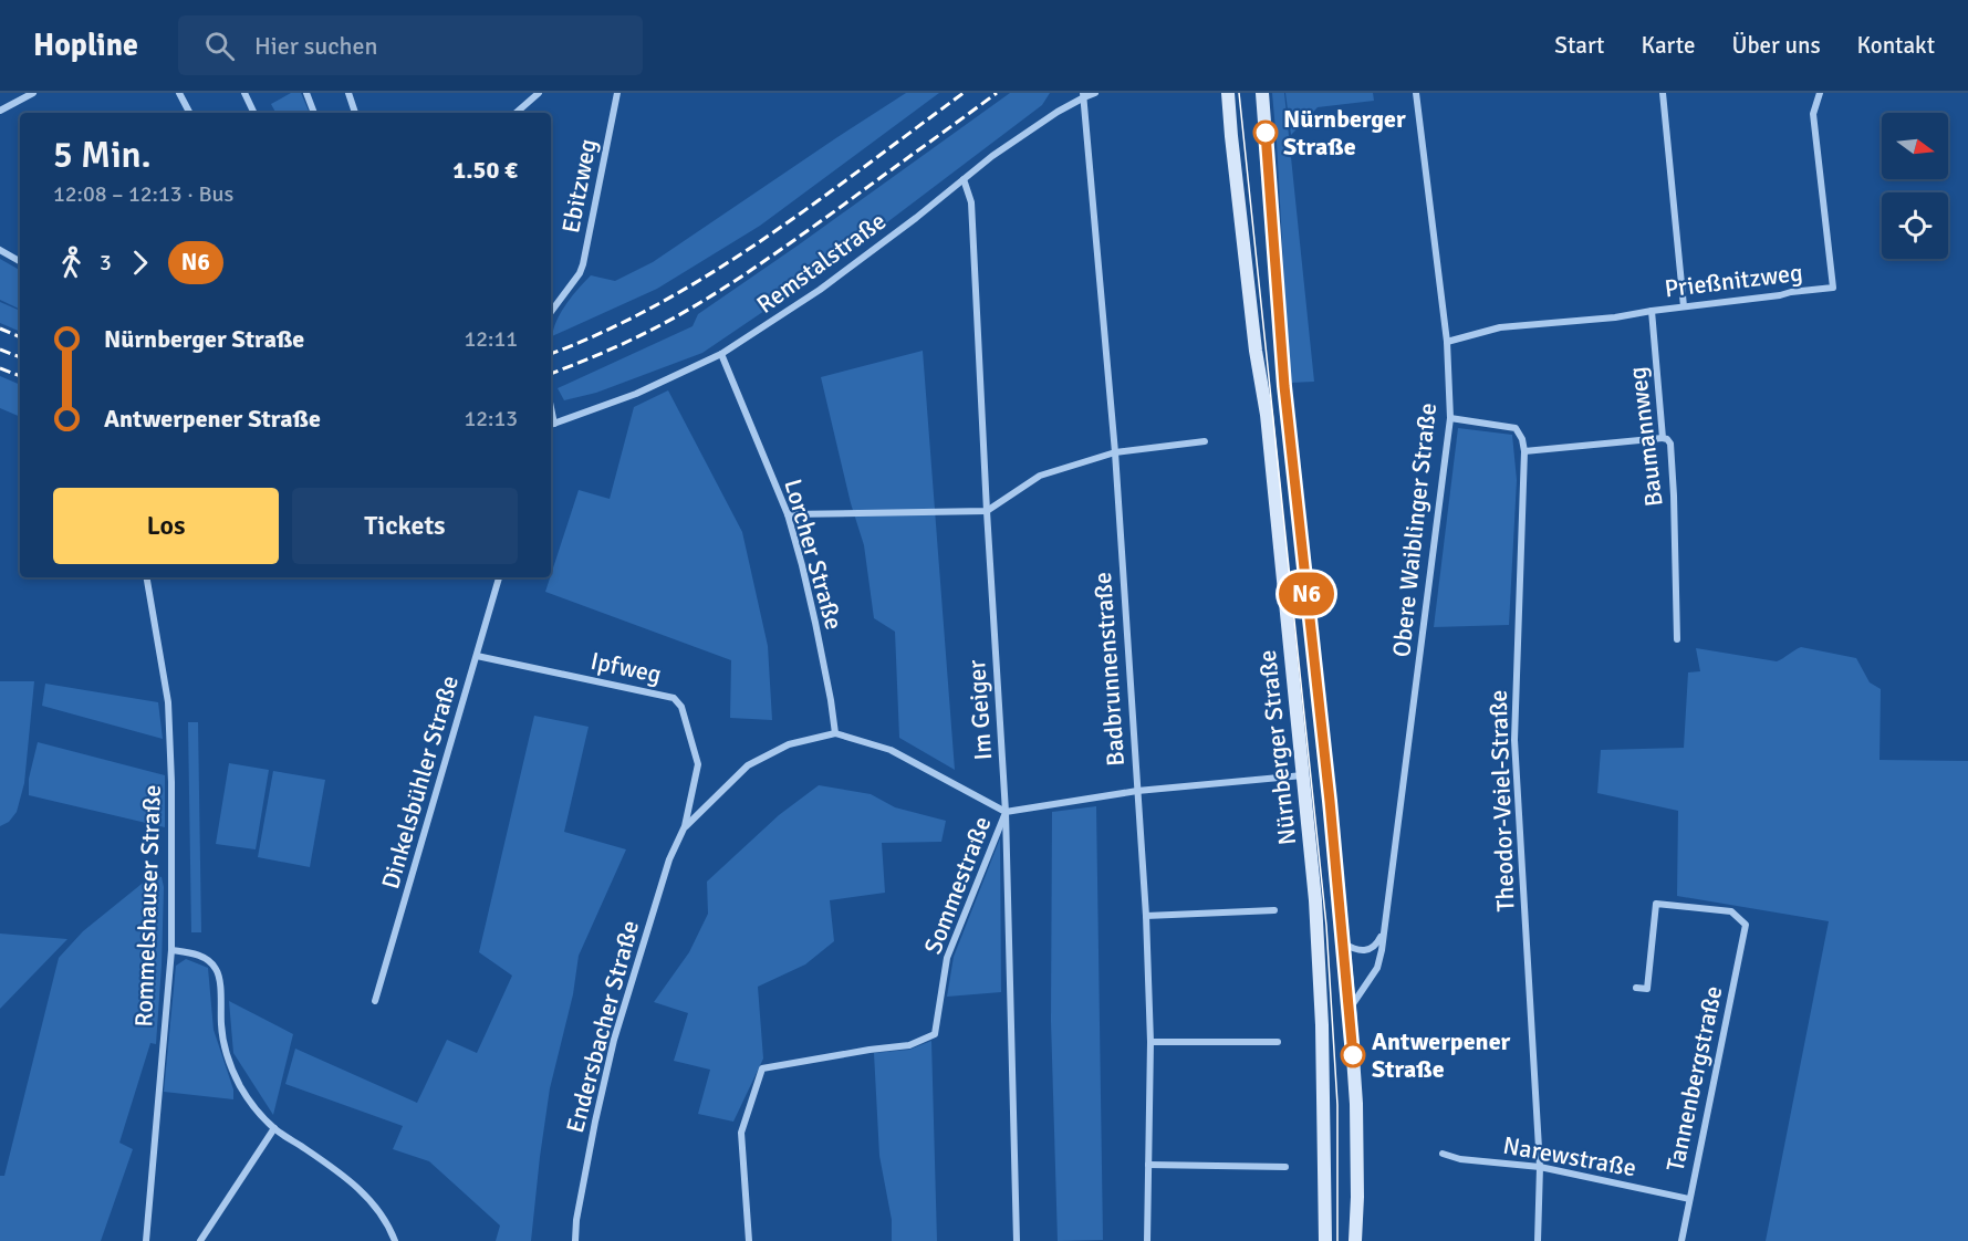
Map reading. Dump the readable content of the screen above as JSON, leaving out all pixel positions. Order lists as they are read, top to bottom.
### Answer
{
  "streets": {
    "main road": ["Nürnberger Straße"],
    "street": [
      "Ebitzweg",
      "Remstalstraße",
      "Prießnitzweg",
      "Baumannweg",
      "Obere Waiblinger Straße",
      "Lorcher Straße",
      "Ipfweg",
      "Badbrunnenstraße",
      "Im Geiger",
      "Dinkelsbühler Straße",
      "Theodor-Veiel-Straße",
      "Sommestraße",
      "Rommelshauser Straße",
      "Endersbacher Straße",
      "Tannenbergstraße",
      "Narewstraße"
    ]
  },
  "crossings": [
    ["Remstalstraße", "Lorcher Straße"],
    ["Remstalstraße", "Badbrunnenstraße"],
    ["Remstalstraße", "Im Geiger"],
    ["Prießnitzweg", "Baumannweg"],
    ["Prießnitzweg", "Obere Waiblinger Straße"],
    ["Obere Waiblinger Straße", "Nürnberger Straße"],
    ["Ipfweg", "Dinkelsbühler Straße"],
    ["Ipfweg", "Endersbacher Straße"],
    ["Im Geiger", "Sommestraße"],
    ["Theodor-Veiel-Straße", "Narewstraße"],
    ["Tannenbergstraße", "Narewstraße"]
  ],
  "places": ["Nürnberger Straße", "Antwerpener Straße"],
  "lines": ["bus line N6"],
  "north": "right",
  "page": {
    "header": "Hopline",
    "search": "Hier suchen",
    "nav": [
      "Start",
      "Karte",
      "Über uns",
      "Kontakt"
    ],
    "on_map": "N6",
    "heading": ["5 Min.", "12:08 – 12:13 · Bus", "1.50 €"],
    "legs": ["3", "N6"],
    "list": [
      {
        "name": "Nürnberger Straße",
        "value": "12:11"
      },
      {
        "name": "Antwerpener Straße",
        "value": "12:13"
      }
    ],
    "buttons": ["Los", "Tickets"]
  }
}
